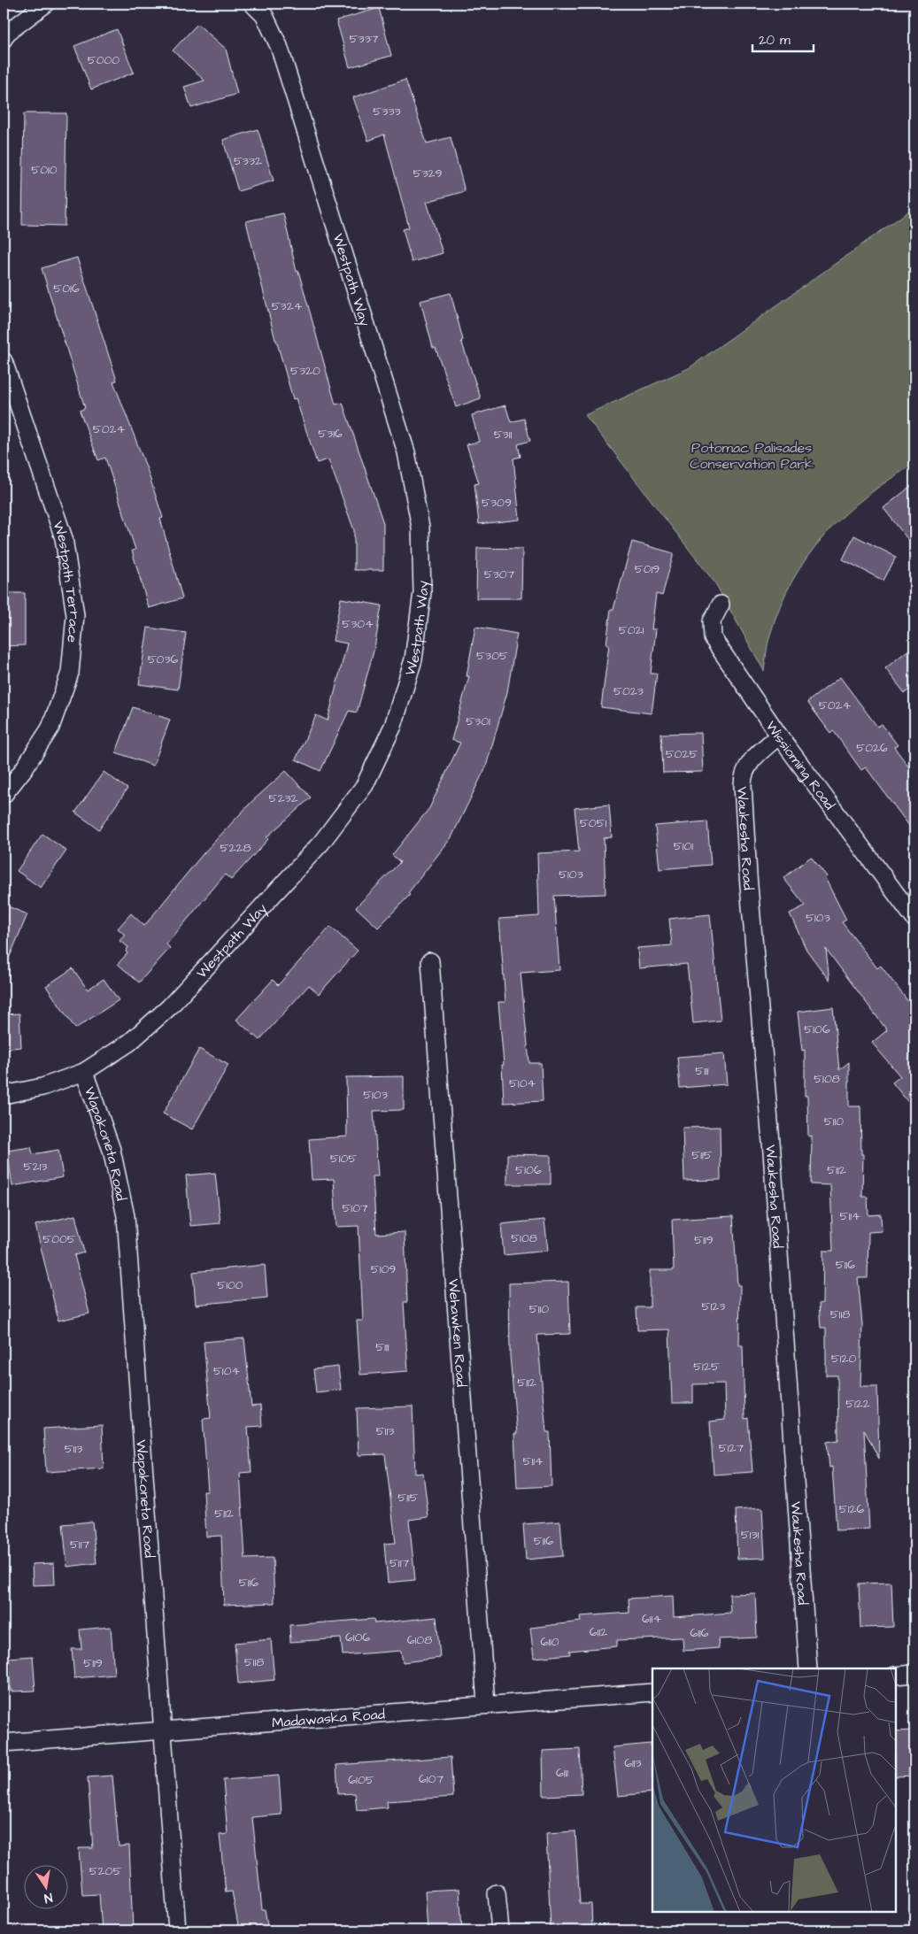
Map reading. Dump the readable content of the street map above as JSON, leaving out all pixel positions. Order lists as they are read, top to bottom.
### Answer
{
  "streets": {
    "street": [
      "Westpath Way",
      "Westpath Terrace",
      "Wissioming Road",
      "Waukesha Road",
      "Wapakoneta Road",
      "Wehawken Road",
      "Madawaska Road"
    ]
  },
  "crossings": [
    ["Westpath Way", "Wapakoneta Road"],
    ["Wissioming Road", "Waukesha Road"],
    ["Wapakoneta Road", "Madawaska Road"],
    ["Wehawken Road", "Madawaska Road"]
  ],
  "parks": ["Potomac Palisades Conservation Park"],
  "house_numbers": [
    "5337",
    "5000",
    "5333",
    "5332",
    "5010",
    "5329",
    "5016",
    "5324",
    "5320",
    "5024",
    "5316",
    "5311",
    "5309",
    "5019",
    "5307",
    "5304",
    "5021",
    "5305",
    "5036",
    "5023",
    "5024",
    "5301",
    "5026",
    "5025",
    "5232",
    "5051",
    "5101",
    "5228",
    "5103",
    "5103",
    "5106",
    "5111",
    "5108",
    "5104",
    "5103",
    "5110",
    "5115",
    "5105",
    "5213",
    "5106",
    "5112",
    "5107",
    "5114",
    "5108",
    "5005",
    "5119",
    "5116",
    "5109",
    "5100",
    "5123",
    "5110",
    "5118",
    "5111",
    "5120",
    "5125",
    "5104",
    "5112",
    "5122",
    "5113",
    "5127",
    "5113",
    "5114",
    "5115",
    "5126",
    "5112",
    "5131",
    "5116",
    "5117",
    "5117",
    "5116",
    "6114",
    "6112",
    "6116",
    "6106",
    "6108",
    "6110",
    "5118",
    "5119",
    "6113",
    "6111",
    "6107",
    "6105",
    "5205"
  ],
  "scale_bar": "20 m",
  "north": "bottom"
}
